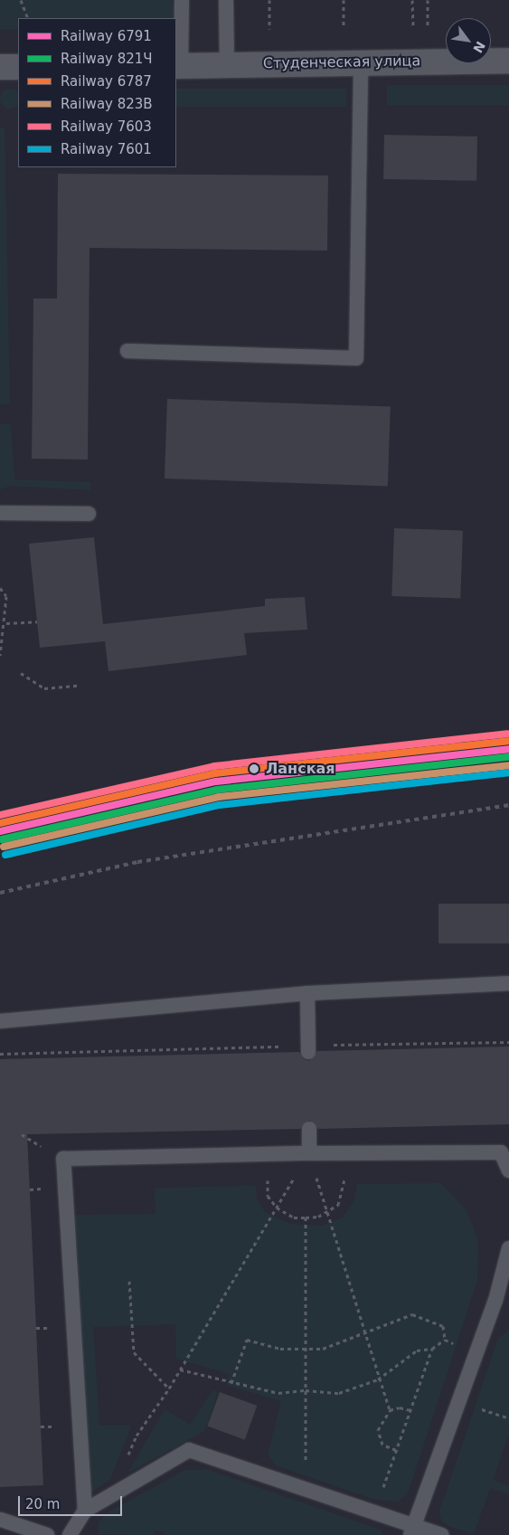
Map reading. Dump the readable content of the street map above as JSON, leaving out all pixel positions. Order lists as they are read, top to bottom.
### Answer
{
  "streets": {
    "street": ["Студенческая улица"]
  },
  "places": ["Ланская"],
  "lines": [
    "rail line 7603",
    "rail line 6787",
    "rail line 6791",
    "rail line 821Ч",
    "rail line 823В",
    "rail line 7601"
  ],
  "legend": [
    "Railway 6791",
    "Railway 821Ч",
    "Railway 6787",
    "Railway 823В",
    "Railway 7603",
    "Railway 7601"
  ],
  "scale_bar": "20 m",
  "north": "bottom right"
}
